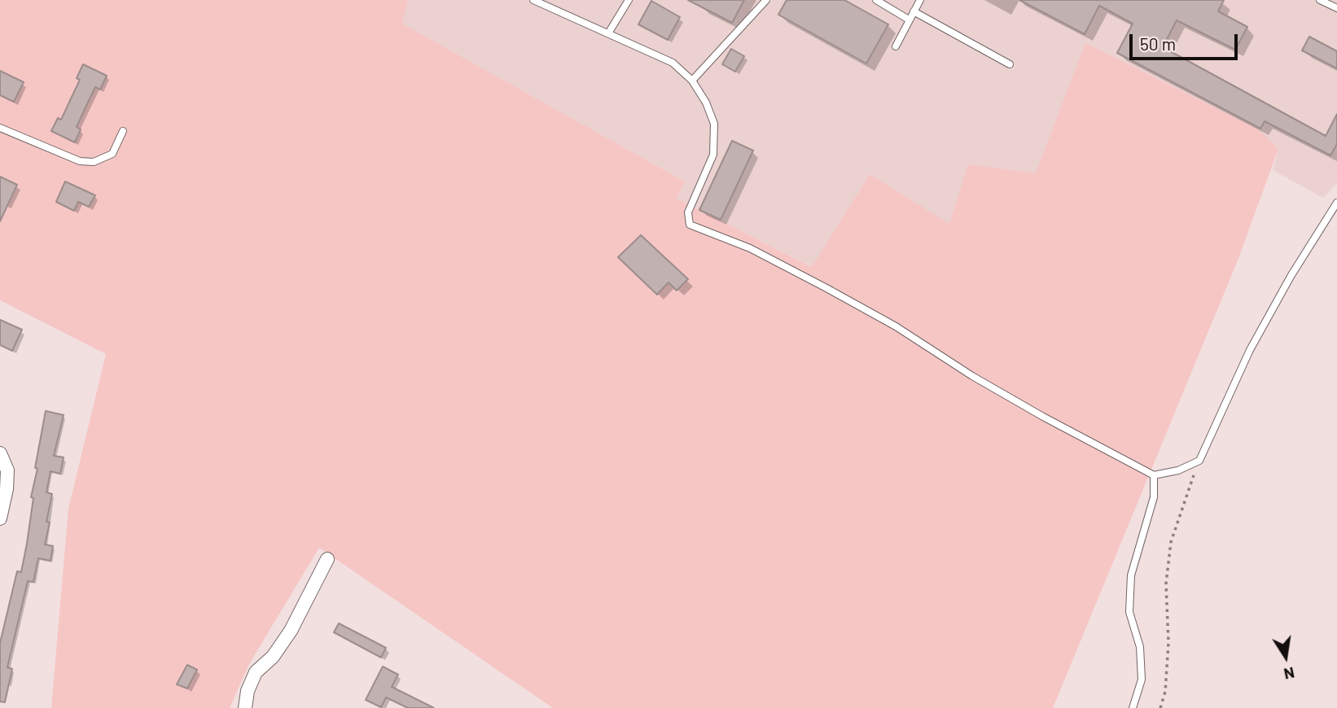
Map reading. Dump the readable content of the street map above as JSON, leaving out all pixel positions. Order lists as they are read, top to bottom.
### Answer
{
  "scale_bar": "50 m",
  "north": "bottom"
}
